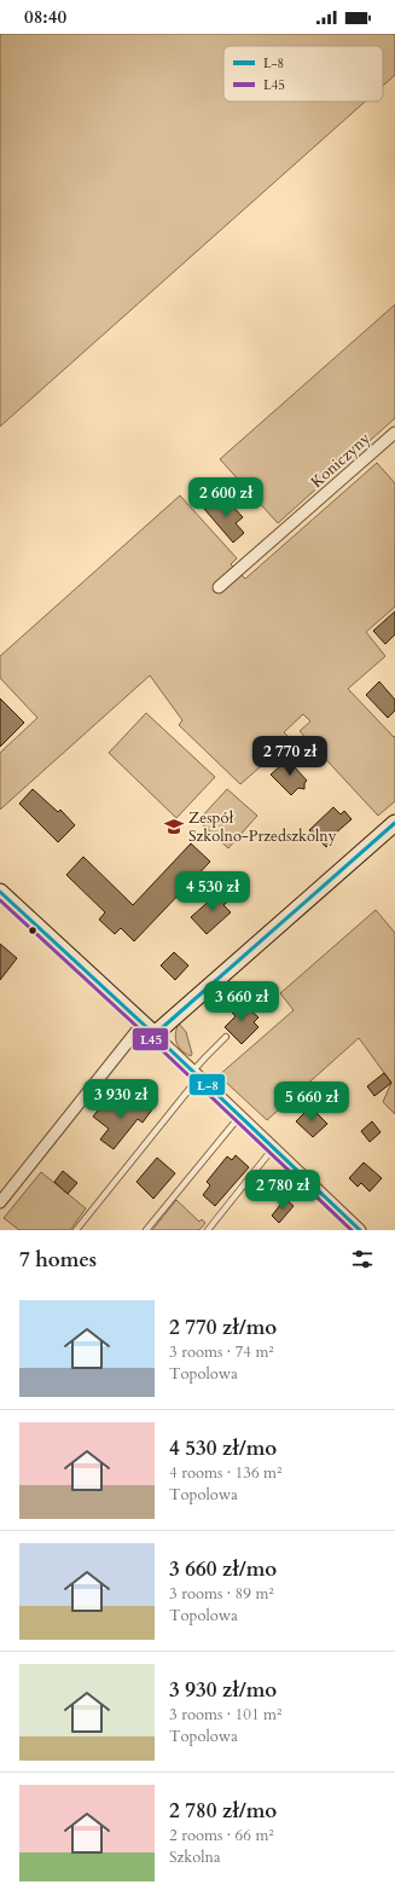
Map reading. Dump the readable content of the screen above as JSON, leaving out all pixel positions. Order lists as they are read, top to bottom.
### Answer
{
  "streets": {
    "street": ["Koniczyny"]
  },
  "places": {
    "school or university": ["Zespół Szkolno-Przedszkolny"]
  },
  "lines": ["transit line L-8", "transit line L45"],
  "legend": ["L-8", "L45"],
  "page": {
    "status": "08:40",
    "price": [
      "2 600 zł",
      "2 770 zł",
      "4 530 zł",
      "3 660 zł",
      "3 930 zł",
      "5 660 zł",
      "2 780 zł"
    ],
    "heading": "7 homes",
    "list": [
      {
        "name": "2 770 zł/mo",
        "note": "3 rooms · 74 m² · Topolowa"
      },
      {
        "name": "4 530 zł/mo",
        "note": "4 rooms · 136 m² · Topolowa"
      },
      {
        "name": "3 660 zł/mo",
        "note": "3 rooms · 89 m² · Topolowa"
      },
      {
        "name": "3 930 zł/mo",
        "note": "3 rooms · 101 m² · Topolowa"
      },
      {
        "name": "2 780 zł/mo",
        "note": "2 rooms · 66 m² · Szkolna"
      }
    ]
  }
}
